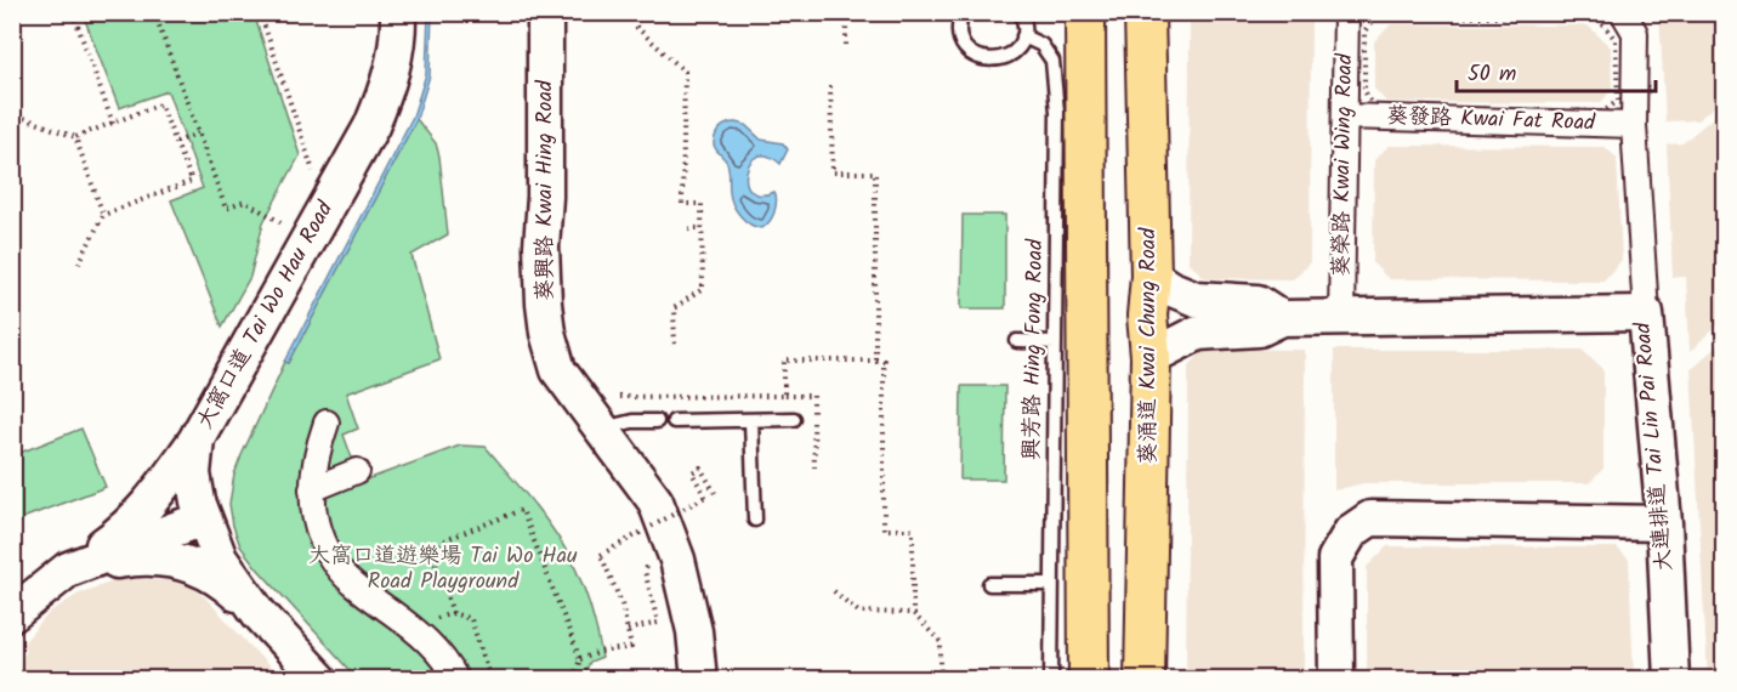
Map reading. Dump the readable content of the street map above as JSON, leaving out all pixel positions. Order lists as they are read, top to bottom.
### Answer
{
  "streets": {
    "main road": ["葵涌道 Kwai Chung Road"],
    "street": [
      "葵發路 Kwai Fat Road",
      "葵榮路 Kwai Wing Road",
      "葵興路 Kwai Hing Road",
      "大窩口道 Tai Wo Hau Road",
      "大連排道 Tai Lin Pai Road"
    ],
    "lane": ["興芳路 Hing Fong Road"]
  },
  "crossings": [
    ["葵發路 Kwai Fat Road", "葵榮路 Kwai Wing Road"],
    ["葵榮路 Kwai Wing Road", "大連排道 Tai Lin Pai Road"],
    ["葵涌道 Kwai Chung Road", "大連排道 Tai Lin Pai Road"]
  ],
  "parks": ["大窩口道遊樂場 Tai Wo Hau Road Playground"],
  "scale_bar": "50 m"
}
